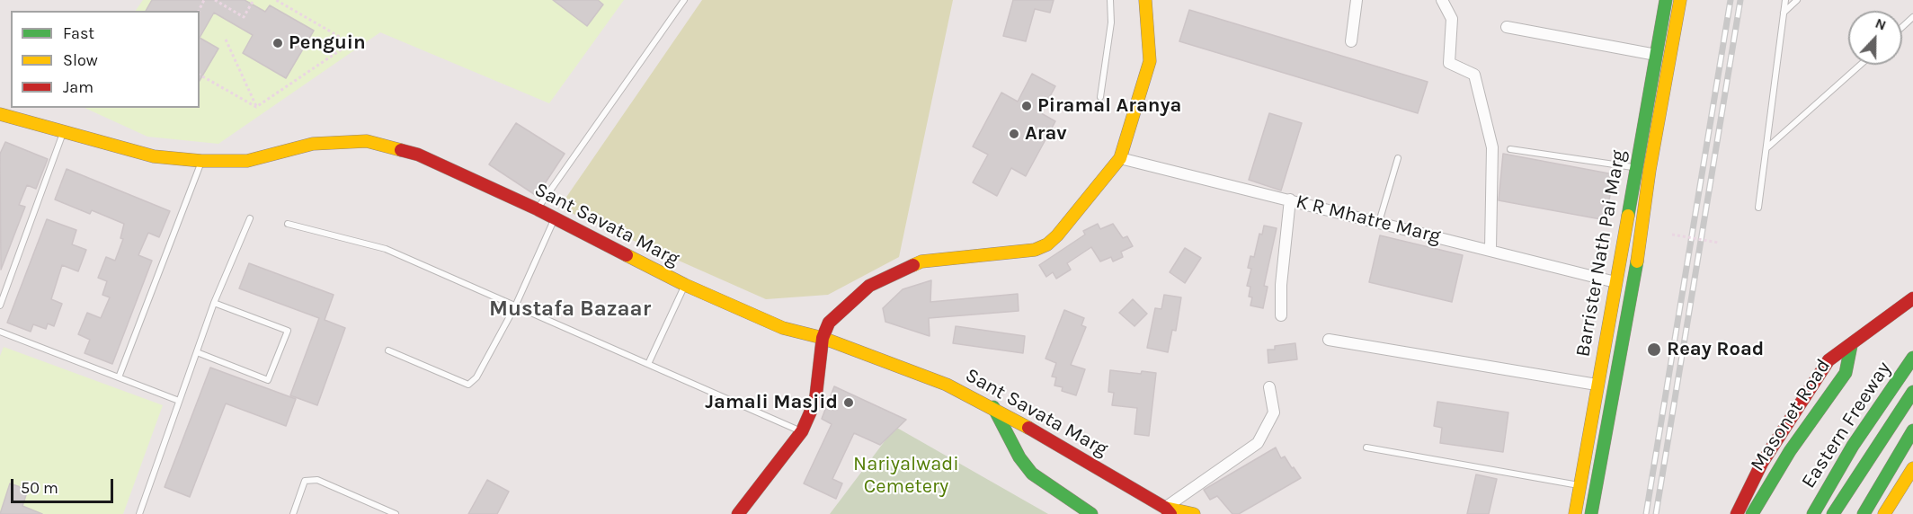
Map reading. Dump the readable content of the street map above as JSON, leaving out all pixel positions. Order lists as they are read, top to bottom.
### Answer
{
  "streets": {
    "main road": [
      "Sant Savata Marg",
      "Barrister Nath Pai Marg",
      "Masonet Road",
      "Eastern Freeway"
    ],
    "street": ["K R Mhatre Marg"]
  },
  "crossings": [
    ["K R Mhatre Marg", "Barrister Nath Pai Marg"]
  ],
  "districts": ["Mustafa Bazaar"],
  "parks": ["Nariyalwadi Cemetery"],
  "places": [
    "Penguin",
    "Piramal Aranya",
    "Arav",
    "Reay Road",
    "Jamali Masjid"
  ],
  "legend": ["Fast", "Slow", "Jam"],
  "scale_bar": "50 m",
  "north": "top"
}
